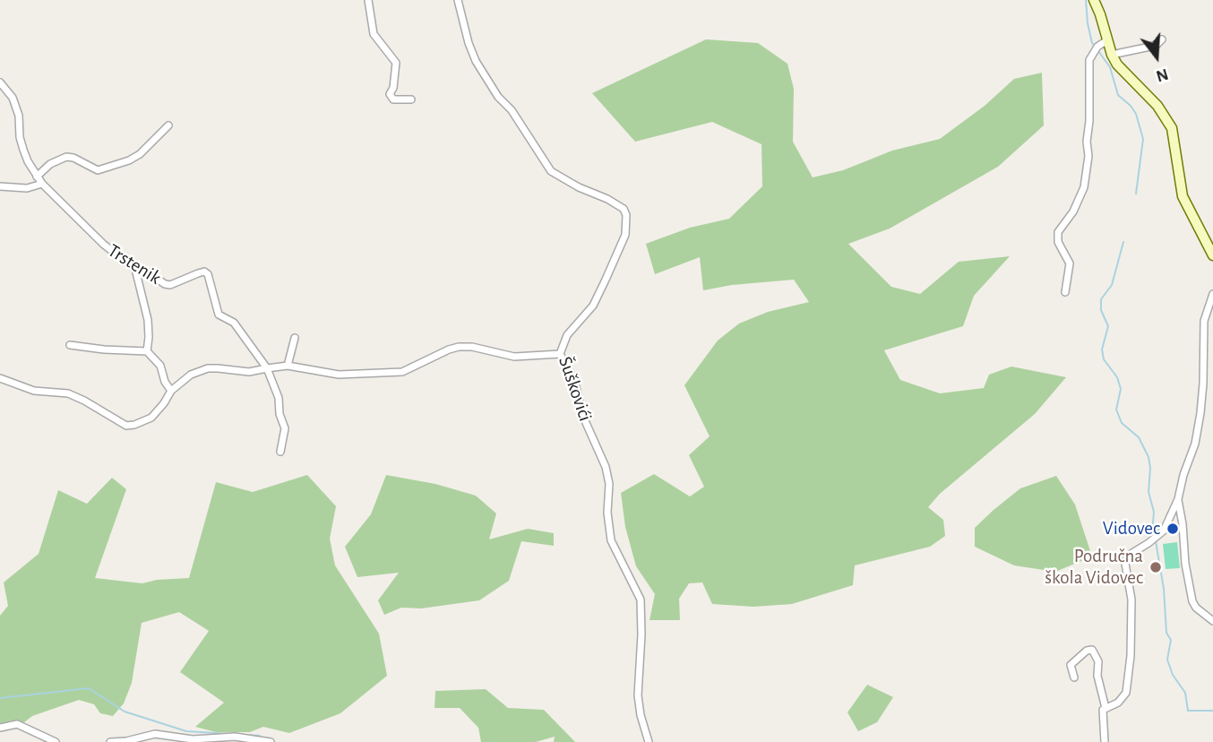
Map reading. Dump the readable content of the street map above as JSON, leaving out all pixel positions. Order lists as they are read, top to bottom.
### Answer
{
  "streets": {
    "street": ["Trstenik", "Šuškovići"]
  },
  "places": ["Vidovec", "Područna škola Vidovec"],
  "north": "bottom"
}
